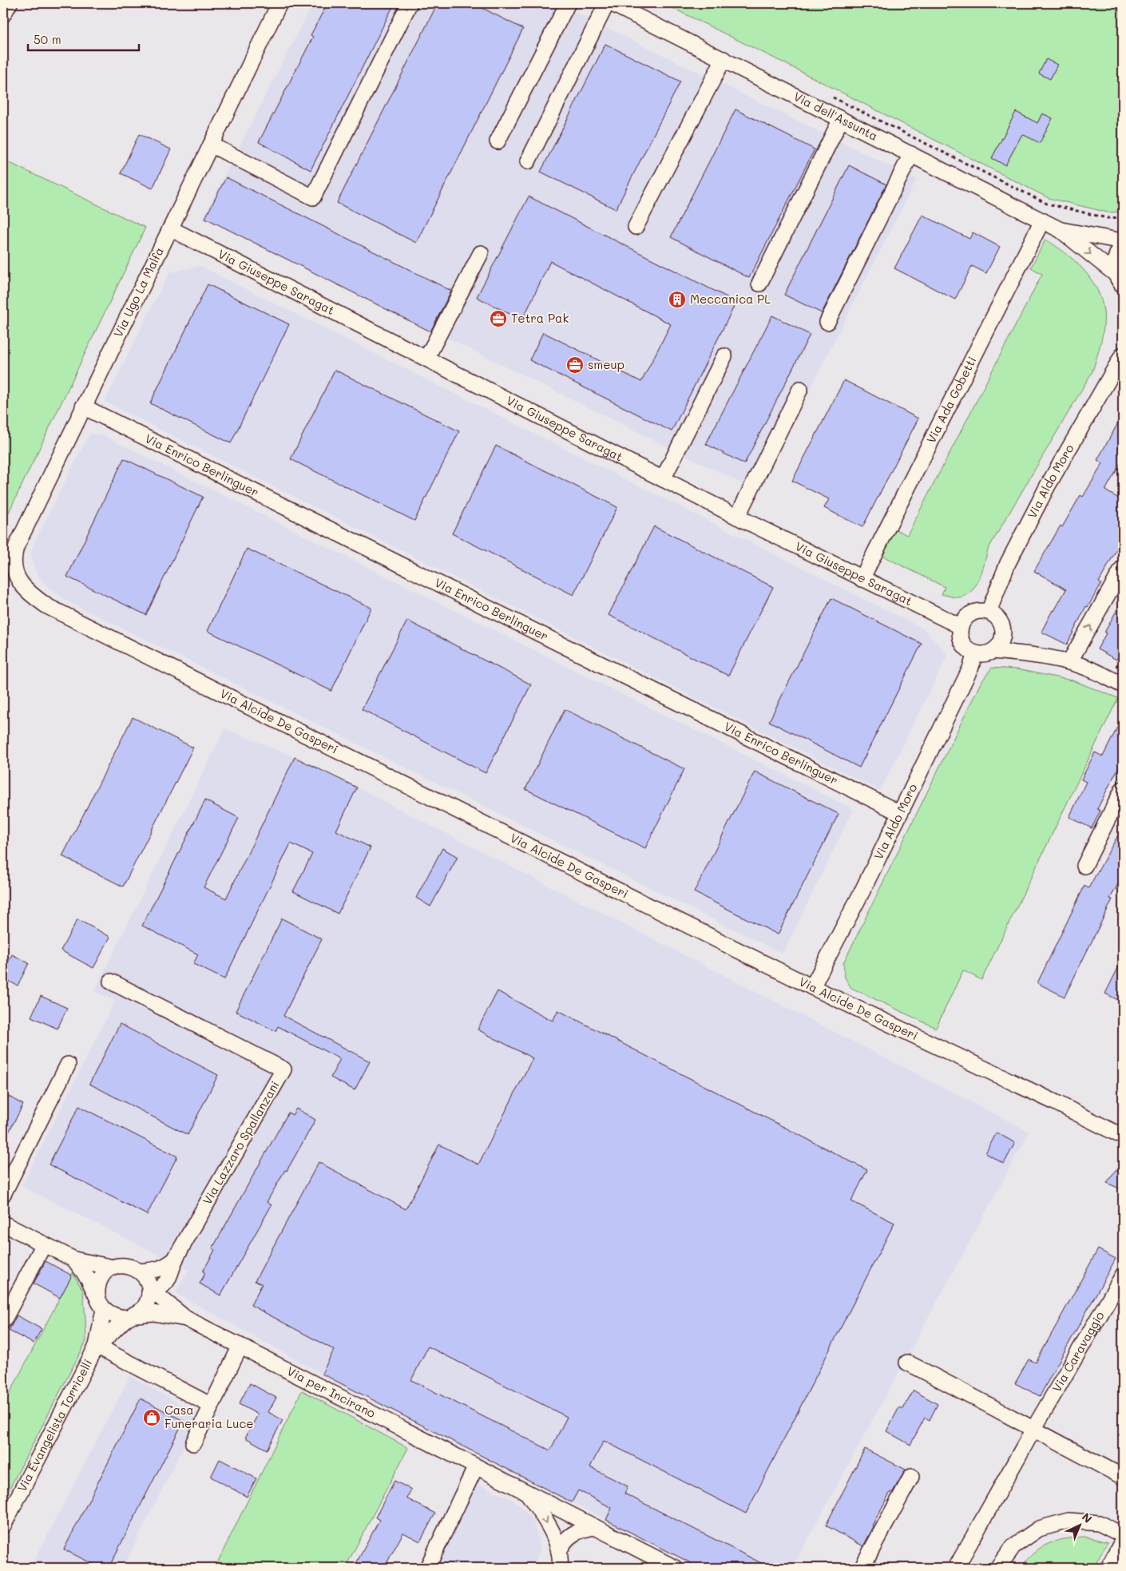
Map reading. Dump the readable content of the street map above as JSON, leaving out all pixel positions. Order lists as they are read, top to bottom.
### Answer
{
  "streets": {
    "street": [
      "Via dell'Assunta",
      "Via Giuseppe Saragat",
      "Via Ugo La Malfa",
      "Via Ada Gobetti",
      "Via Enrico Berlinguer",
      "Via Aldo Moro",
      "Via Alcide De Gasperi",
      "Via Lazzaro Spallanzani",
      "Via Caravaggio",
      "Via per Incirano",
      "Via Evangelista Torricelli"
    ]
  },
  "crossings": [
    ["Via dell'Assunta", "Via Ada Gobetti"],
    ["Via Giuseppe Saragat", "Via Ugo La Malfa"],
    ["Via Giuseppe Saragat", "Via Ada Gobetti"],
    ["Via Giuseppe Saragat", "Via Aldo Moro"],
    ["Via Ugo La Malfa", "Via Enrico Berlinguer"],
    ["Via Ugo La Malfa", "Via Alcide De Gasperi"],
    ["Via Enrico Berlinguer", "Via Aldo Moro"],
    ["Via Aldo Moro", "Via Alcide De Gasperi"],
    ["Via Lazzaro Spallanzani", "Via per Incirano"],
    ["Via Lazzaro Spallanzani", "Via Evangelista Torricelli"],
    ["Via per Incirano", "Via Evangelista Torricelli"]
  ],
  "places": {
    "building": ["Meccanica PL"],
    "office": ["Tetra Pak", "smeup"],
    "shop": ["Casa Funeraria Luce"]
  },
  "scale_bar": "50 m",
  "north": "top right"
}
